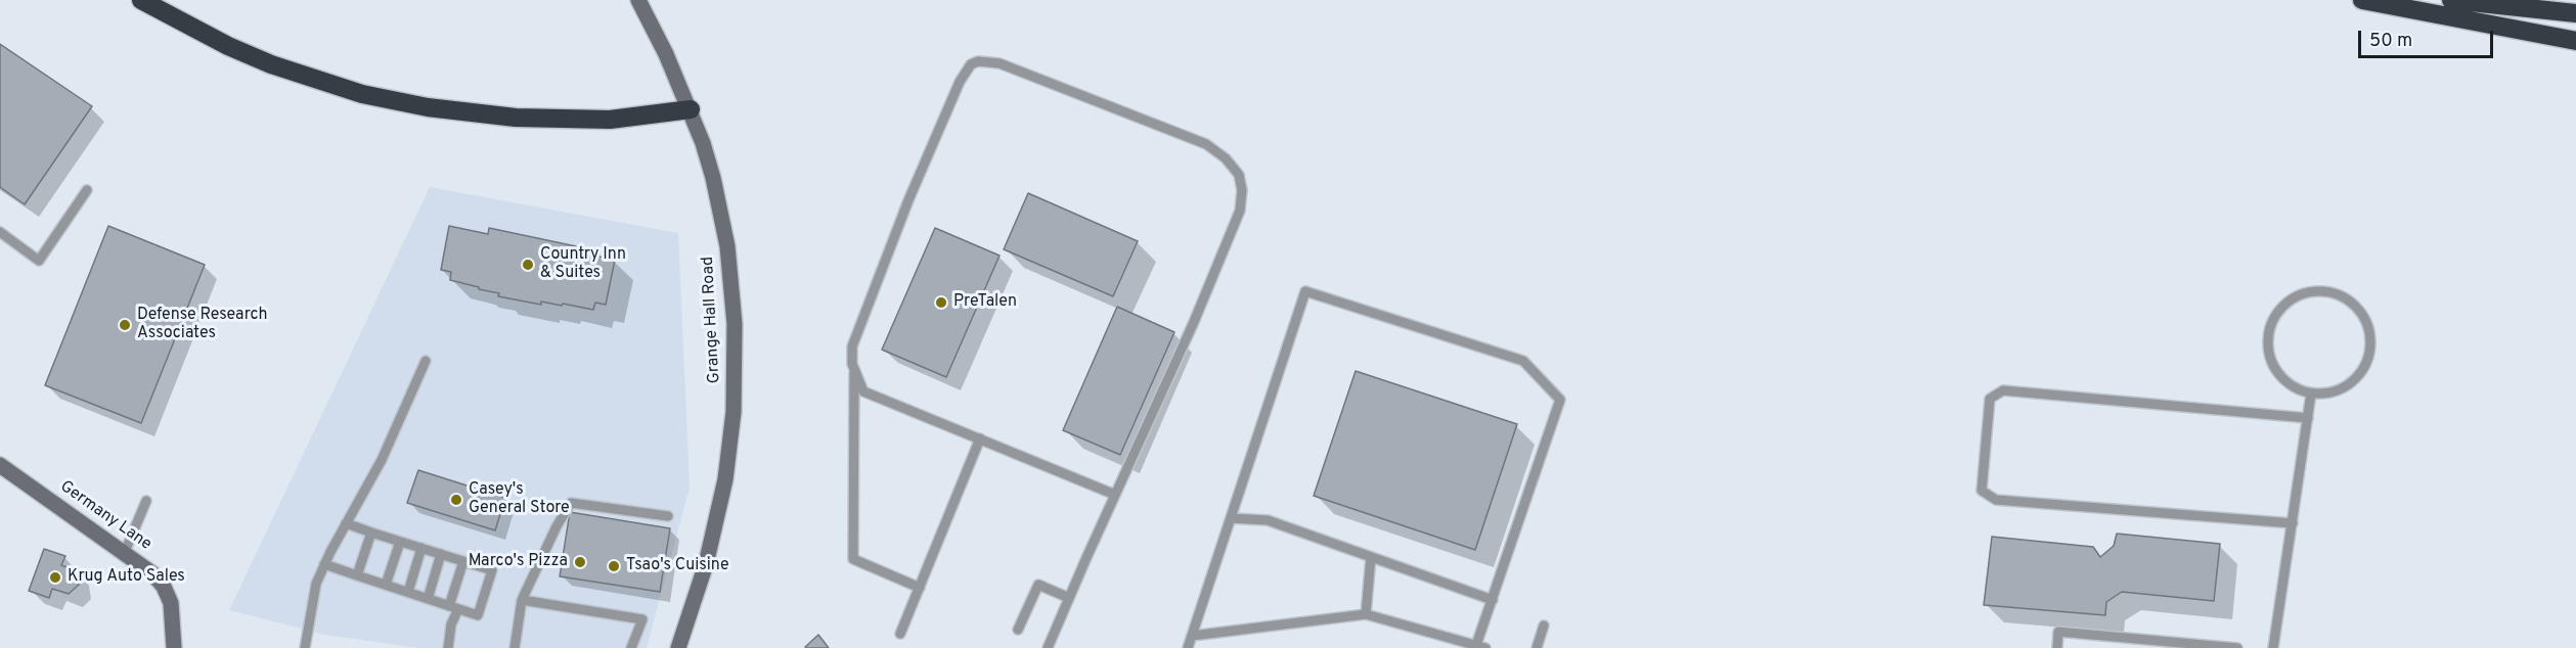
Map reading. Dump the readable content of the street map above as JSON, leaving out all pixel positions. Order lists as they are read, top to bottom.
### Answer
{
  "streets": {
    "main road": ["Grange Hall Road", "Germany Lane"]
  },
  "places": [
    "Country Inn & Suites",
    "PreTalen",
    "Defense Research Associates",
    "Casey's General Store",
    "Marco's Pizza",
    "Tsao's Cuisine",
    "Krug Auto Sales"
  ],
  "scale_bar": "50 m"
}
